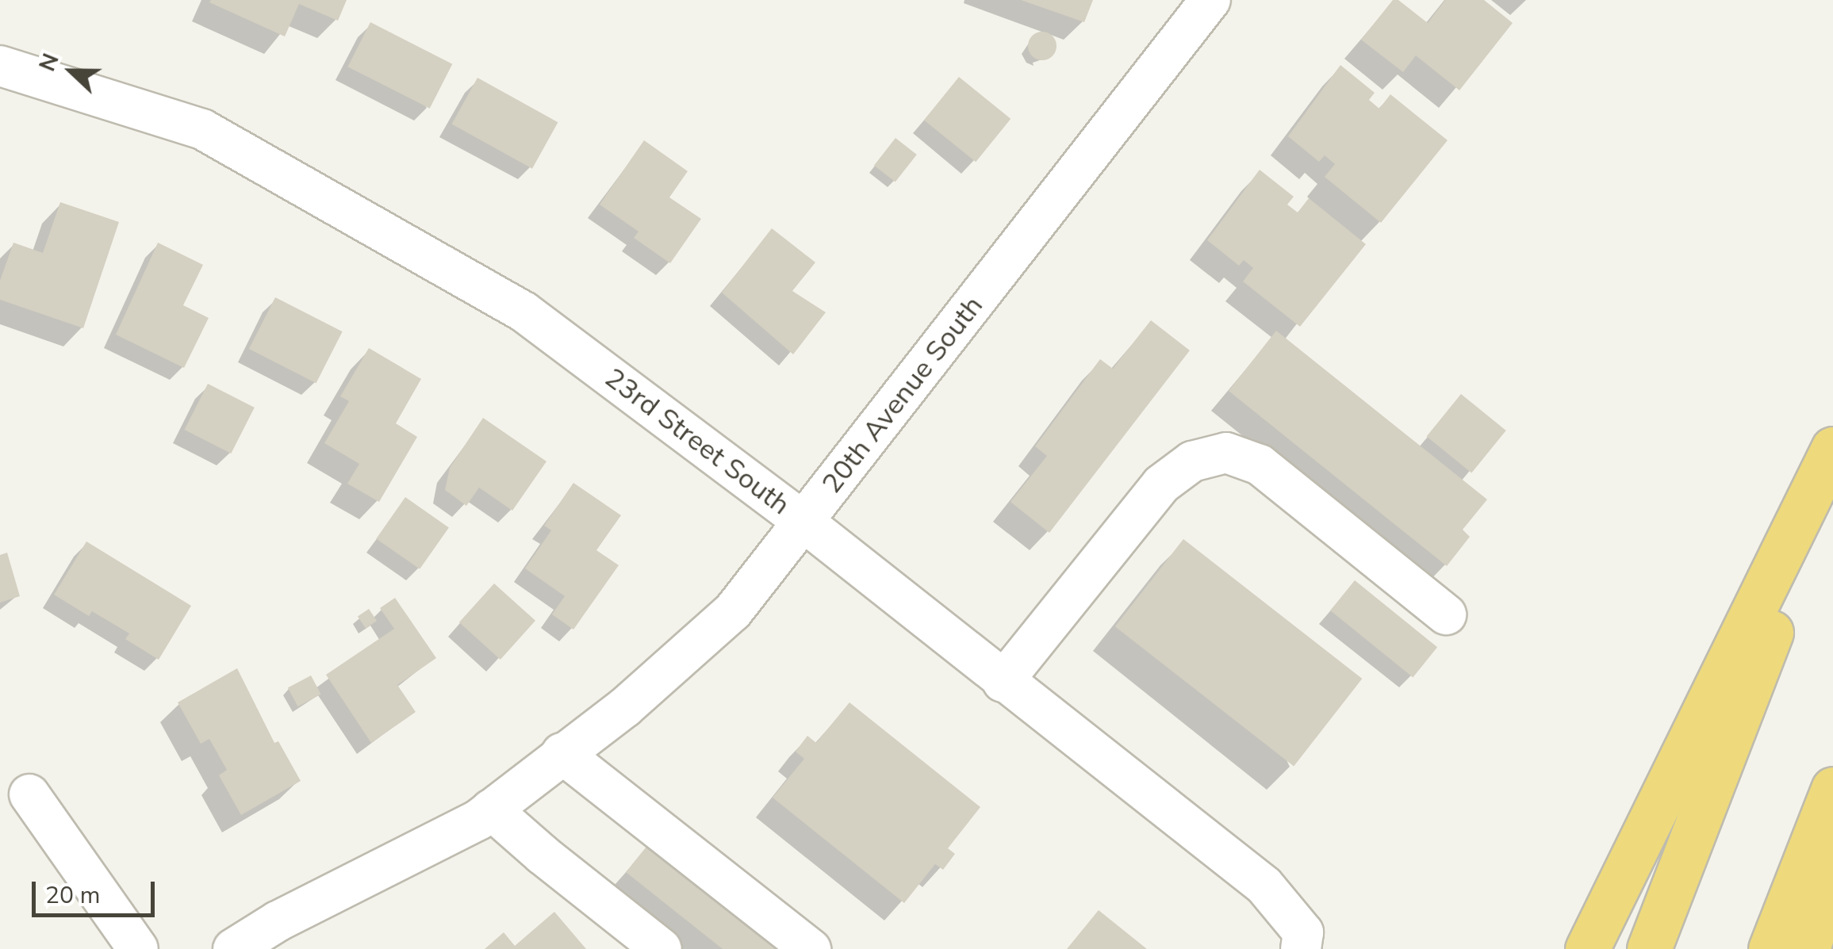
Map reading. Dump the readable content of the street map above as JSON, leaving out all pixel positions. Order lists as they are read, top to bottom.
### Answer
{
  "streets": {
    "street": ["20th Avenue South", "23rd Street South"]
  },
  "crossings": [
    ["20th Avenue South", "23rd Street South"]
  ],
  "scale_bar": "20 m",
  "north": "left"
}
